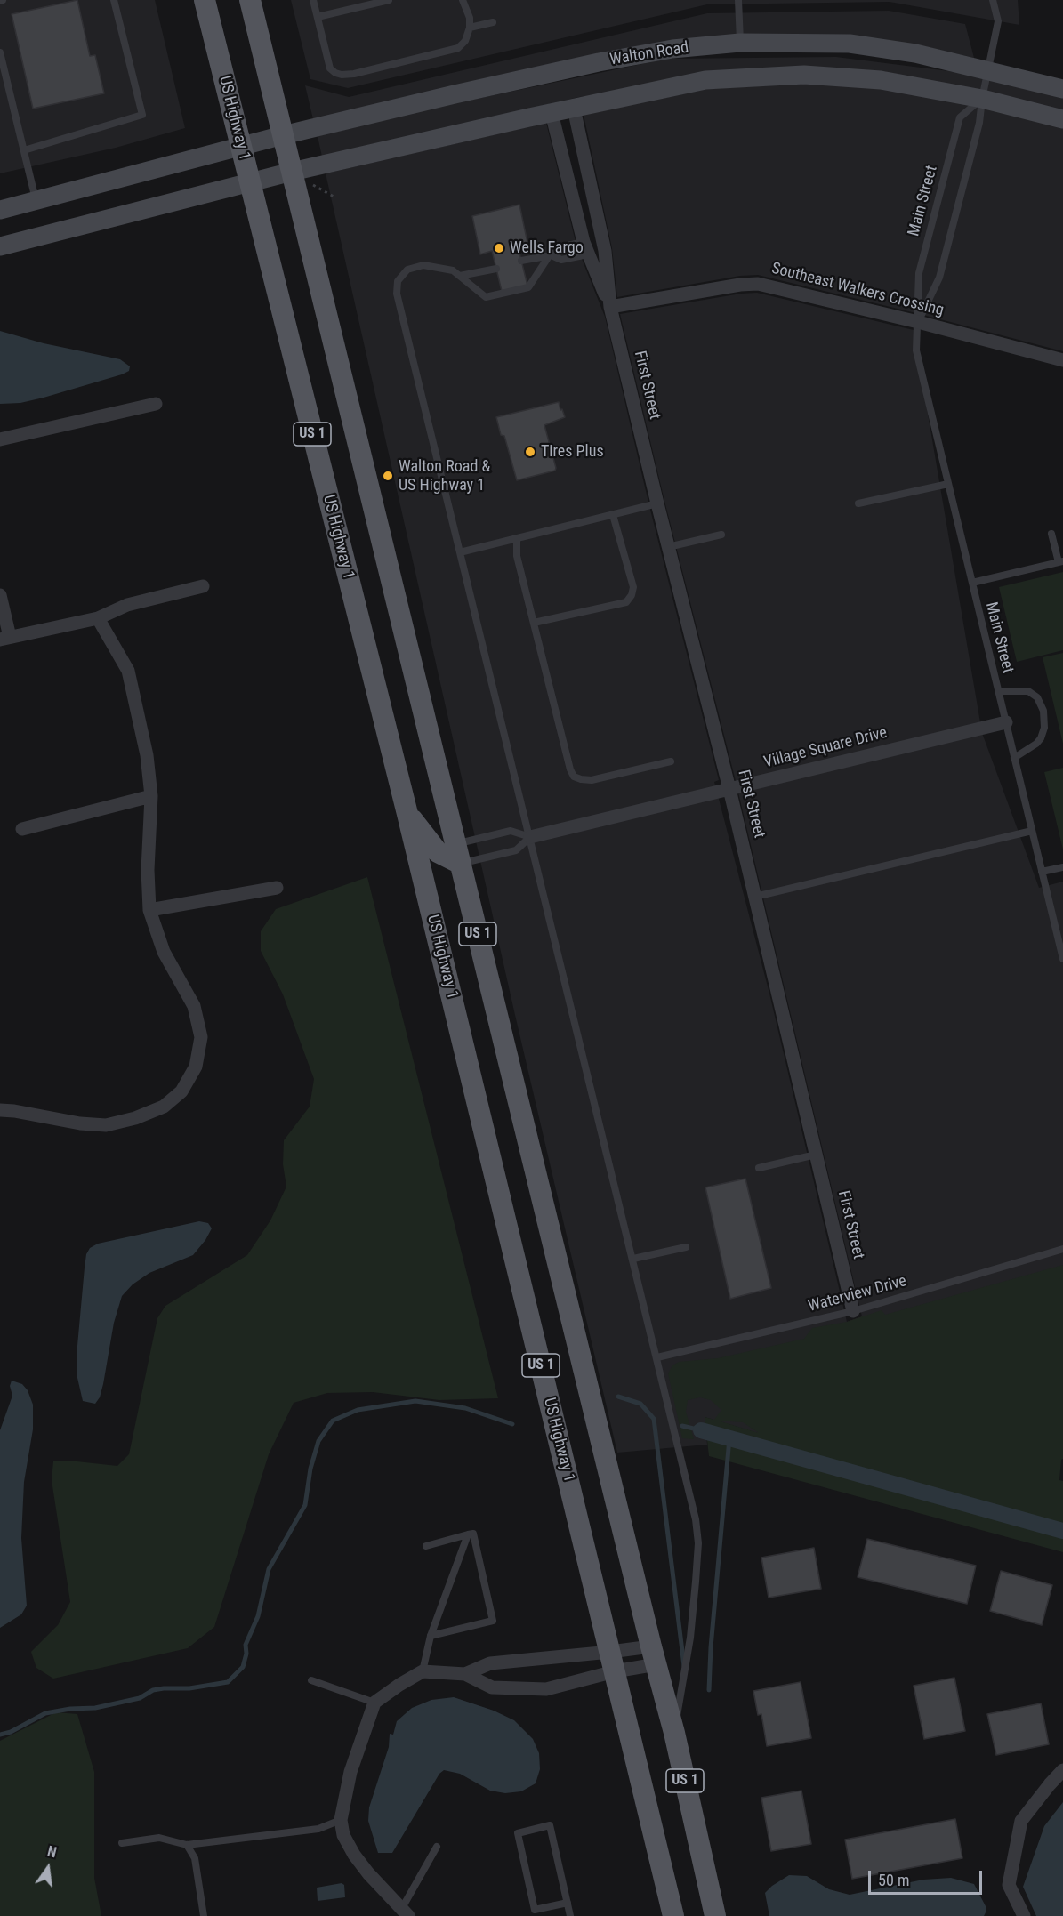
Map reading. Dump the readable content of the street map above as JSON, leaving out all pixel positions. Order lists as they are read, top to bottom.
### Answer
{
  "streets": {
    "main road": ["Walton Road", "US Highway 1", "US 1"],
    "street": ["Southeast Walkers Crossing", "First Street", "Village Square Drive"],
    "lane": ["Main Street", "Waterview Drive"]
  },
  "crossings": [
    ["Walton Road", "US Highway 1"],
    ["Walton Road", "Main Street"],
    ["Walton Road", "US 1"],
    ["Main Street", "Southeast Walkers Crossing"],
    ["Main Street", "Village Square Drive"],
    ["Southeast Walkers Crossing", "First Street"],
    ["First Street", "Village Square Drive"],
    ["First Street", "Waterview Drive"],
    ["US 1", "Village Square Drive"]
  ],
  "places": ["Wells Fargo", "Tires Plus", "Walton Road & US Highway 1"],
  "scale_bar": "50 m",
  "north": "top"
}
